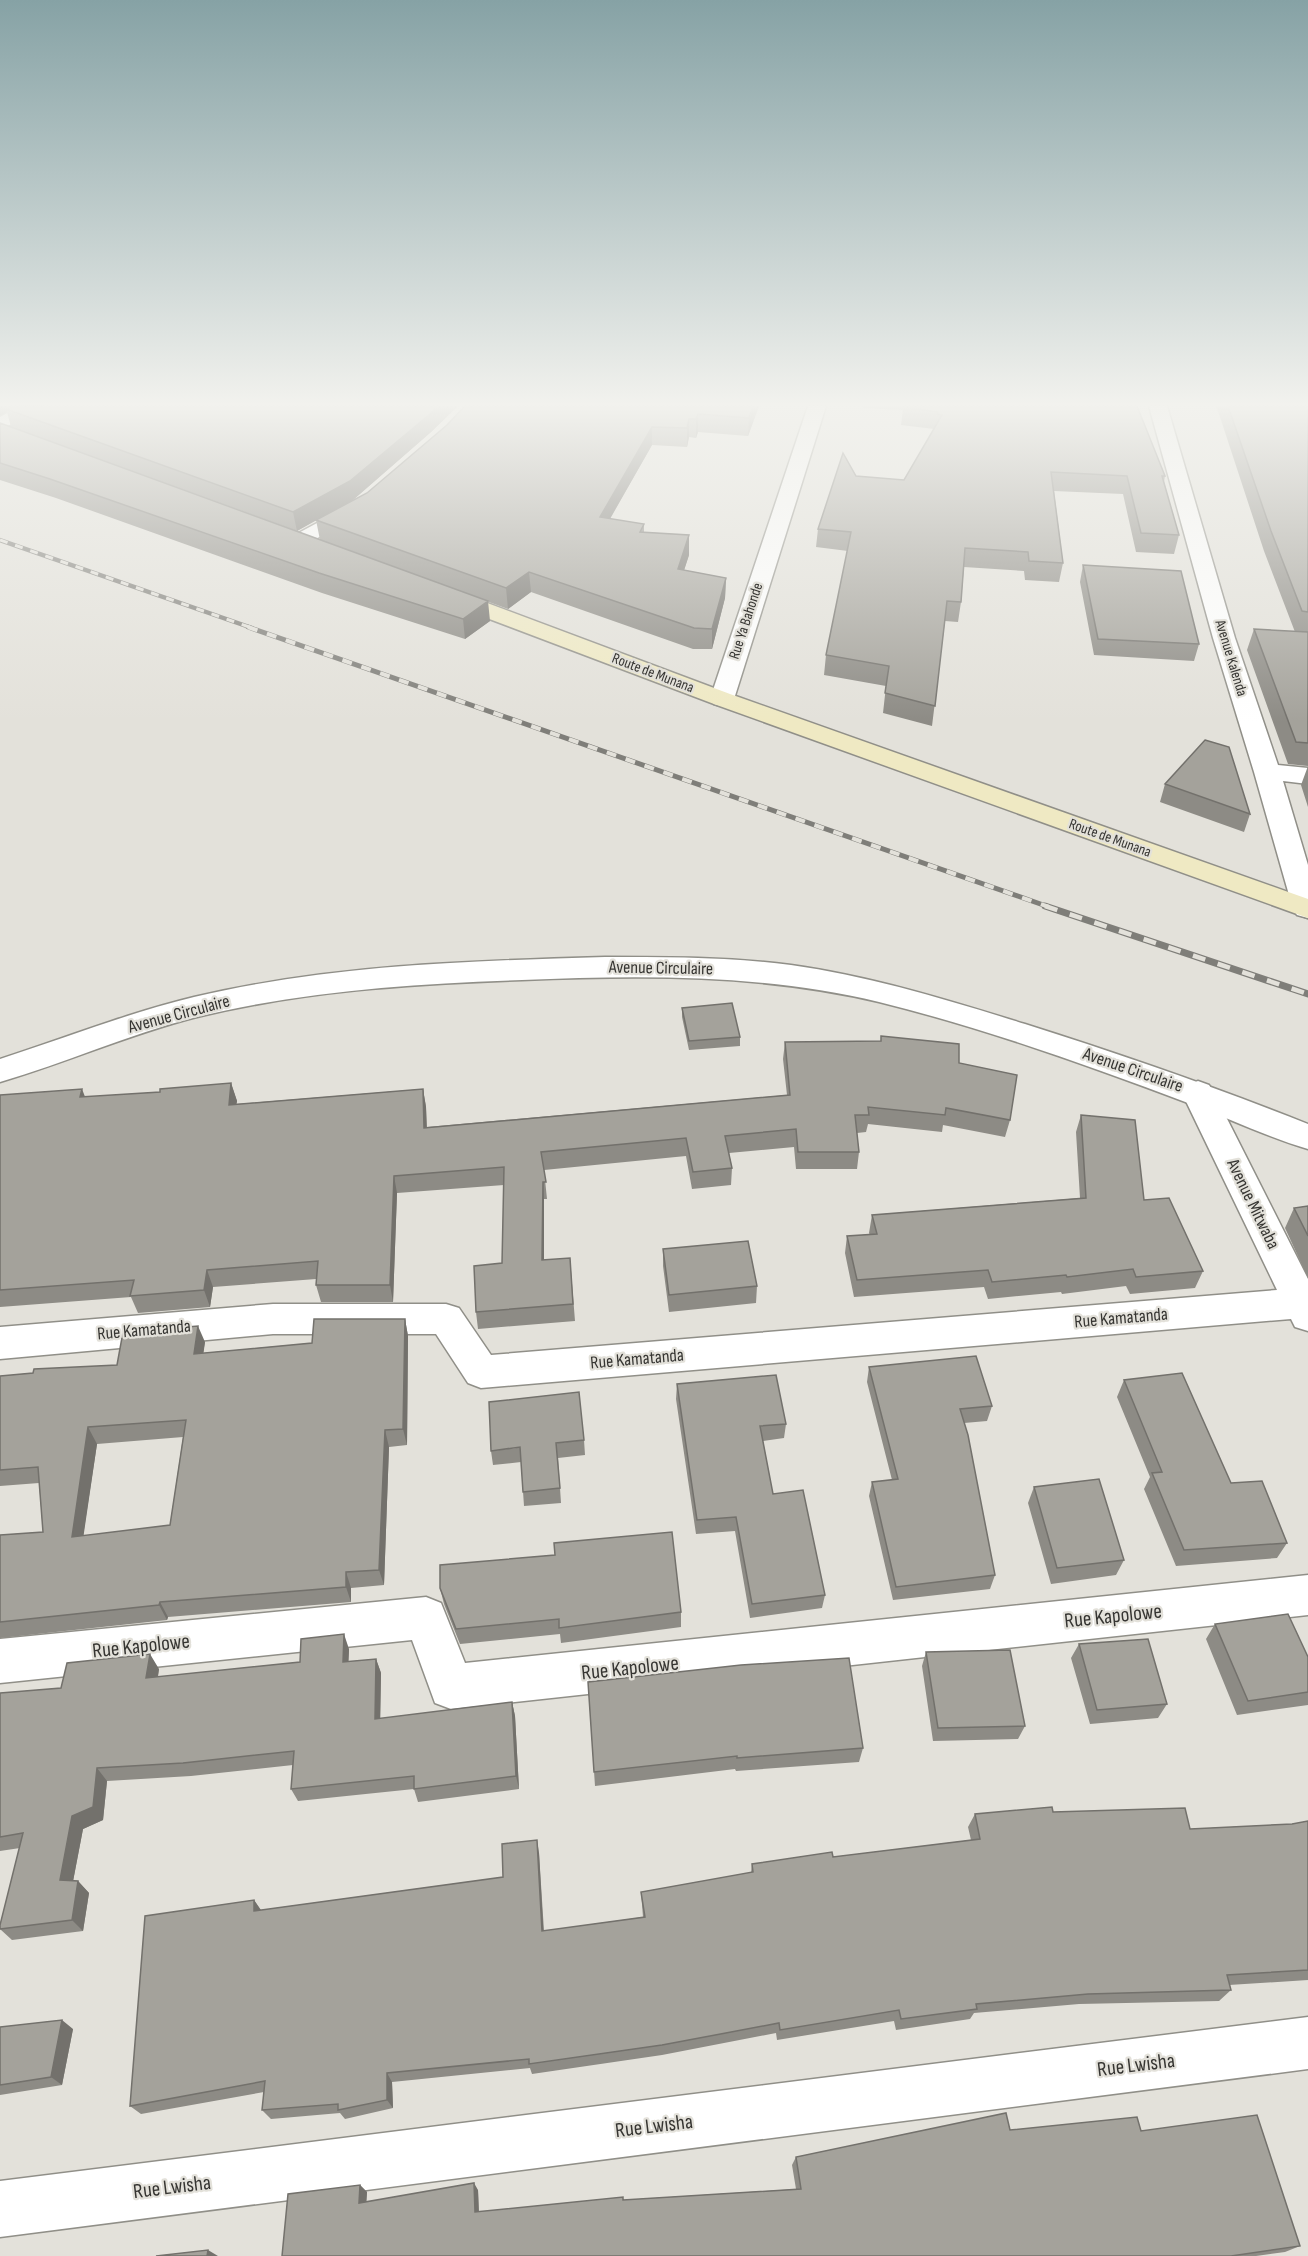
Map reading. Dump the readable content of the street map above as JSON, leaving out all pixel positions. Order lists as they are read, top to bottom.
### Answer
{
  "streets": {
    "main road": ["Route de Munana"],
    "street": [
      "Rue Ya Bahonde",
      "Avenue Kalenda",
      "Avenue Circulaire",
      "Avenue Mitwaba",
      "Rue Kamatanda",
      "Rue Kapolowe",
      "Rue Lwisha"
    ]
  },
  "crossings": [
    ["Rue Ya Bahonde", "Route de Munana"],
    ["Avenue Kalenda", "Route de Munana"],
    ["Avenue Circulaire", "Avenue Mitwaba"],
    ["Avenue Mitwaba", "Rue Kamatanda"]
  ]
}
